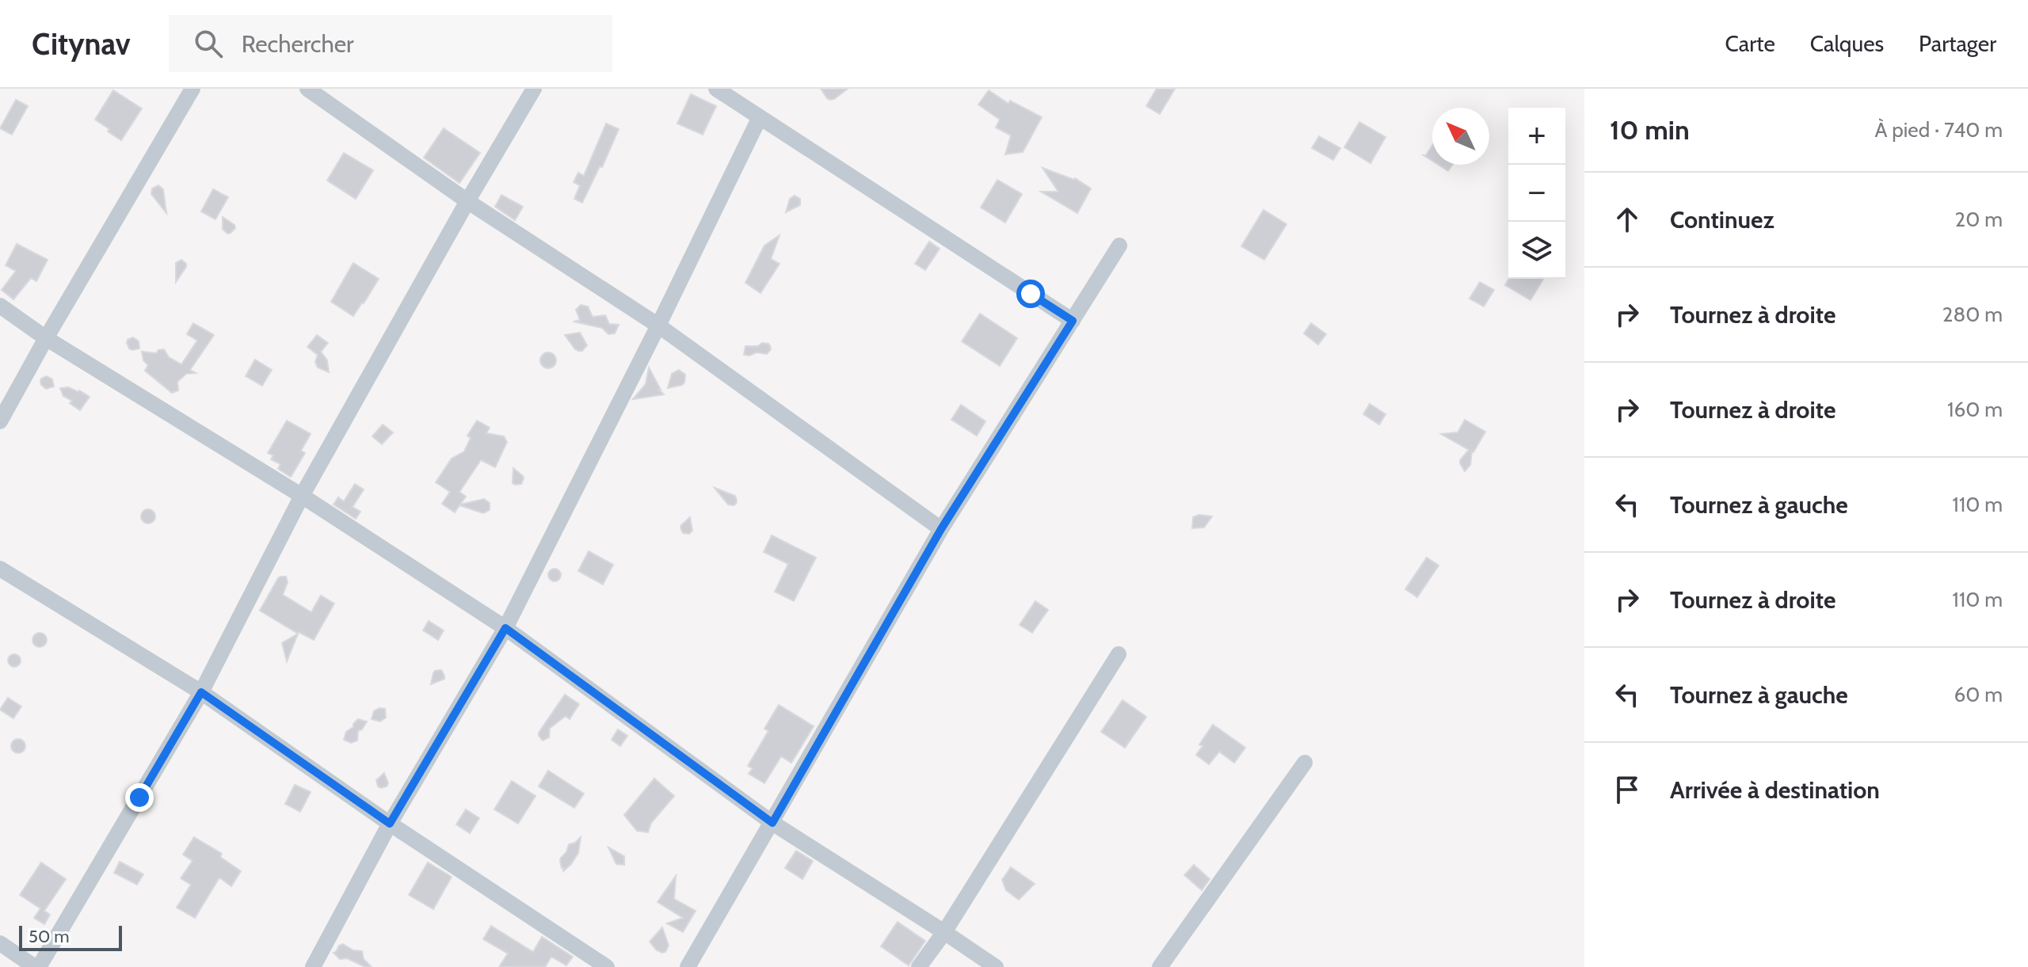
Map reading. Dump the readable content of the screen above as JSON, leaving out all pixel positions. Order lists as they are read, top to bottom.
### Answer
{
  "scale_bar": "50 m",
  "north": "top left",
  "page": {
    "header": "Citynav",
    "search": "Rechercher",
    "nav": ["Carte", "Calques", "Partager"],
    "heading": ["10 min", "À pied · 740 m"],
    "map_buttons": ["+", "−"],
    "list": [
      ["Continuez", "20 m"],
      ["Tournez à droite", "280 m"],
      ["Tournez à droite", "160 m"],
      ["Tournez à gauche", "110 m"],
      ["Tournez à droite", "110 m"],
      ["Tournez à gauche", "60 m"],
      "Arrivée à destination"
    ],
    "scale": "50 m"
  }
}
